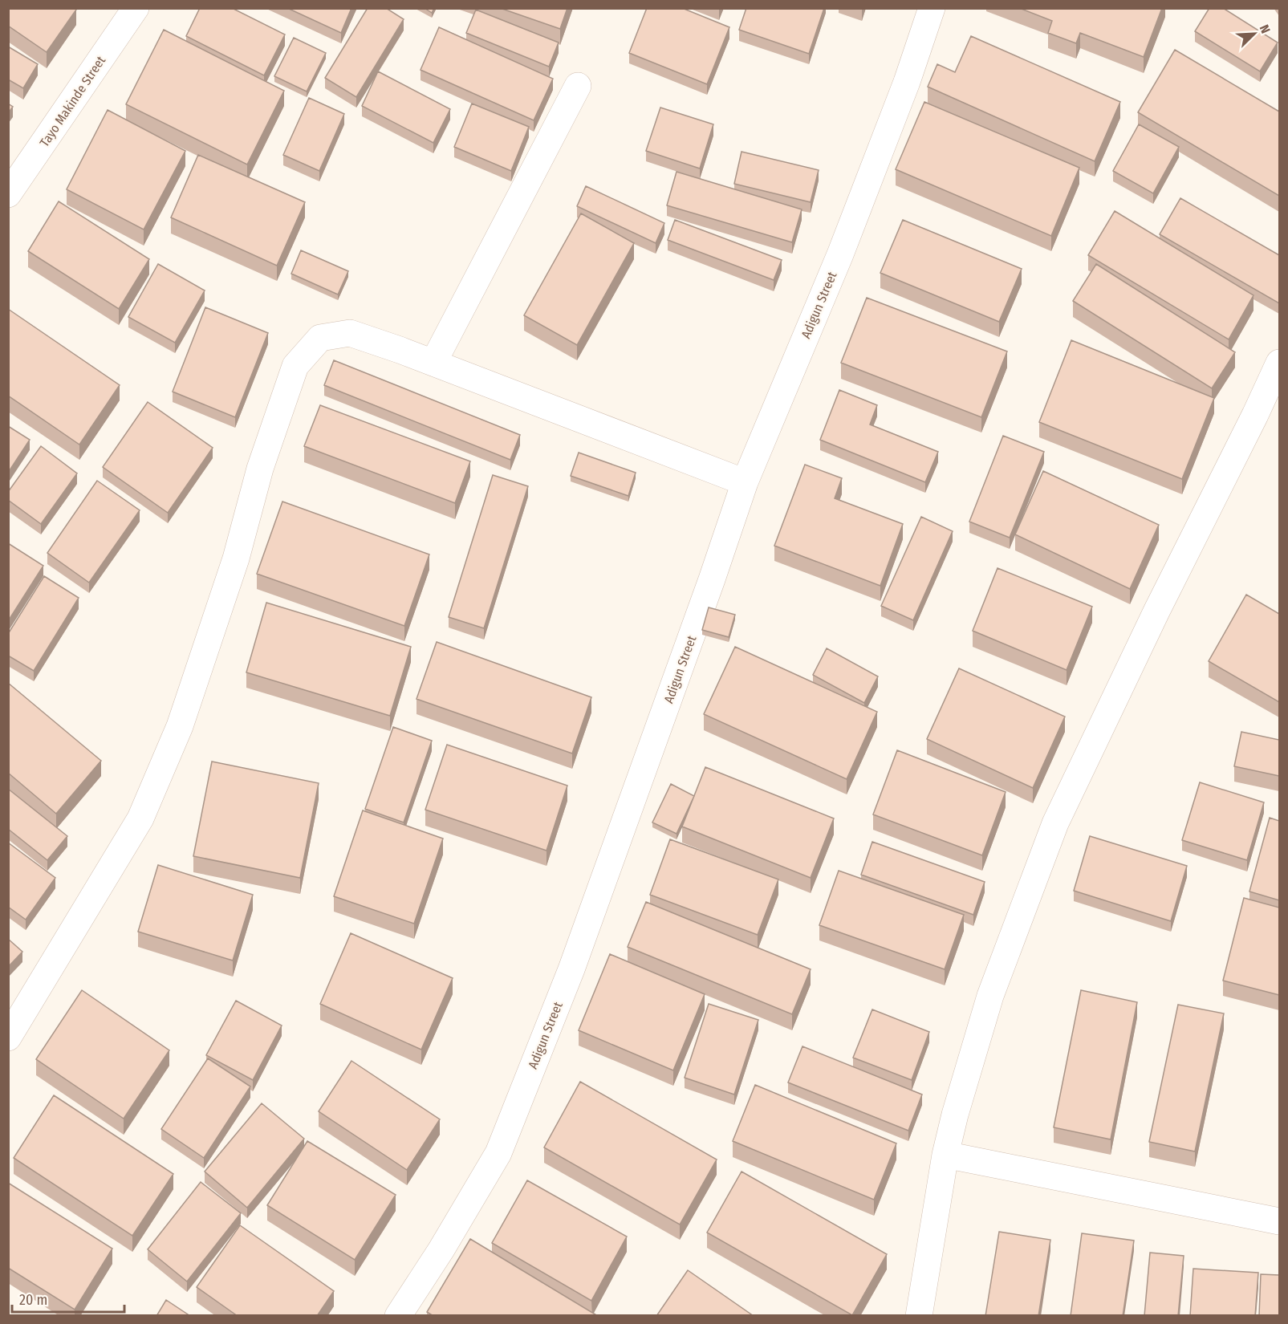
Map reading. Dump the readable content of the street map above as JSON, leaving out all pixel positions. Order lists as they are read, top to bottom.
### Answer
{
  "streets": {
    "street": ["Tayo Makinde Street", "Adigun Street"]
  },
  "scale_bar": "20 m",
  "north": "top right"
}
